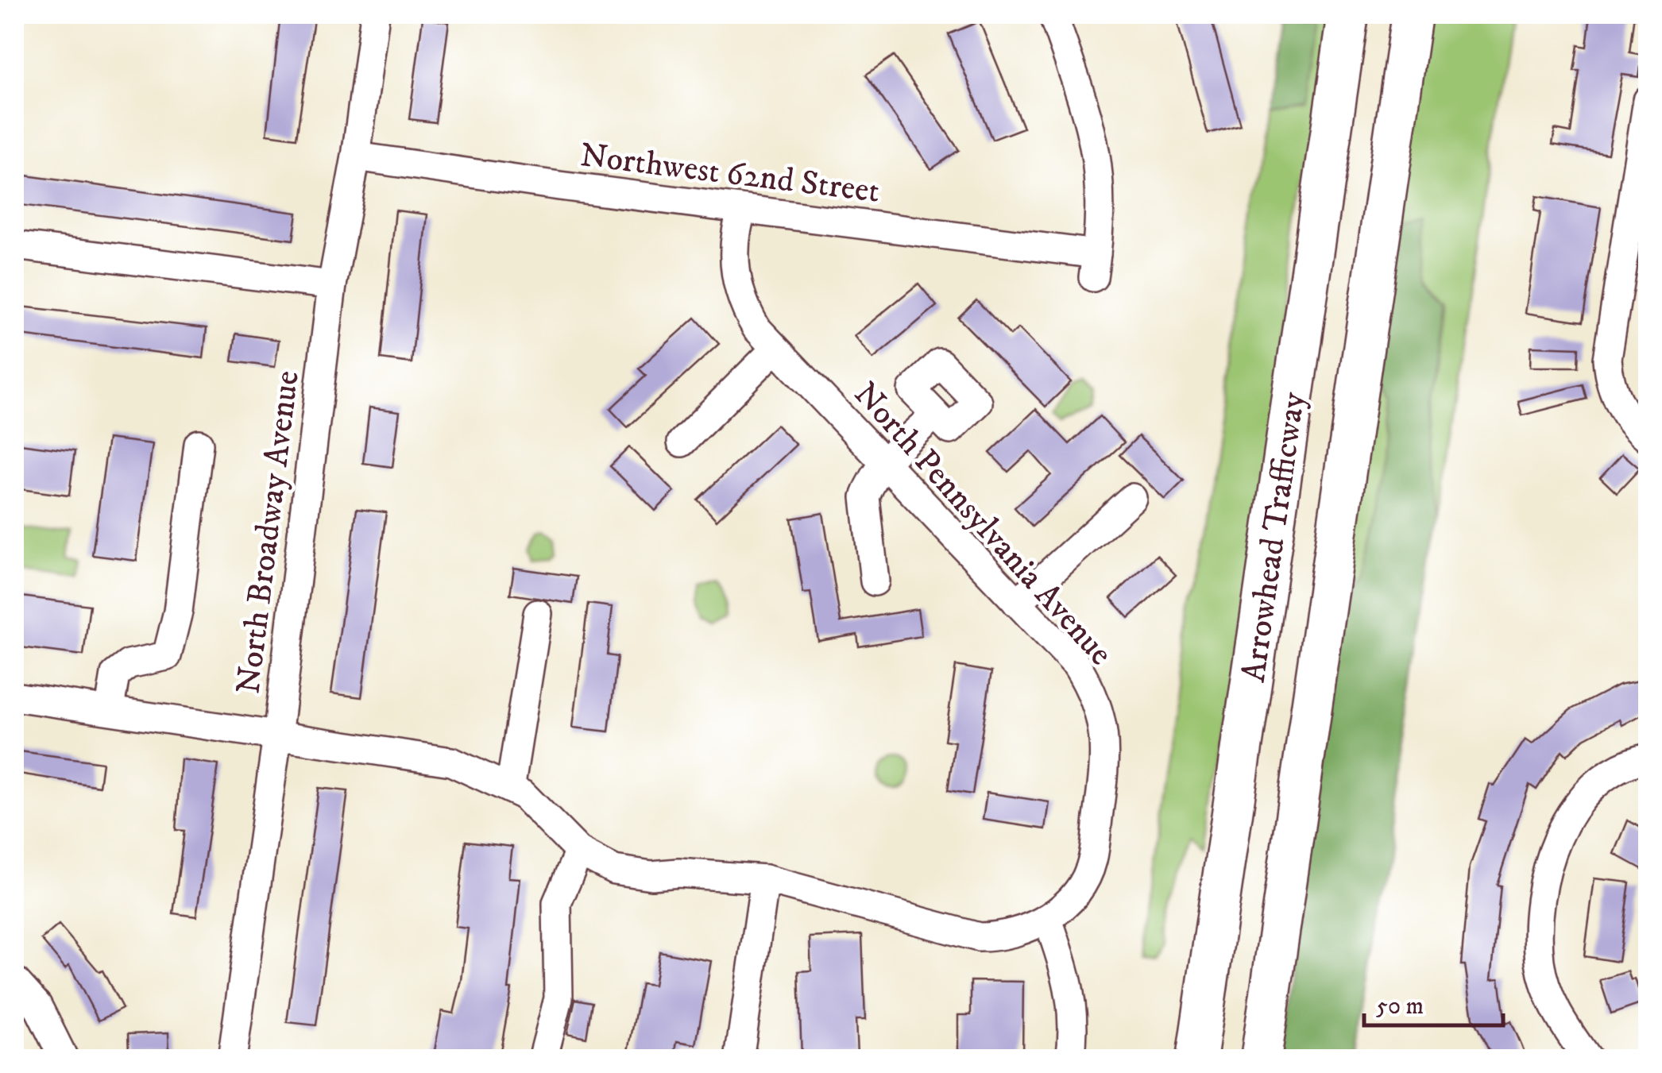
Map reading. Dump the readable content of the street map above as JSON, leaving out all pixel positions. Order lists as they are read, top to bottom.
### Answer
{
  "streets": {
    "highway": ["Arrowhead Trafficway"],
    "street": ["Northwest 62nd Street", "North Pennsylvania Avenue", "North Broadway Avenue"]
  },
  "crossings": [
    ["Northwest 62nd Street", "North Pennsylvania Avenue"],
    ["Northwest 62nd Street", "North Broadway Avenue"]
  ],
  "scale_bar": "50 m"
}
